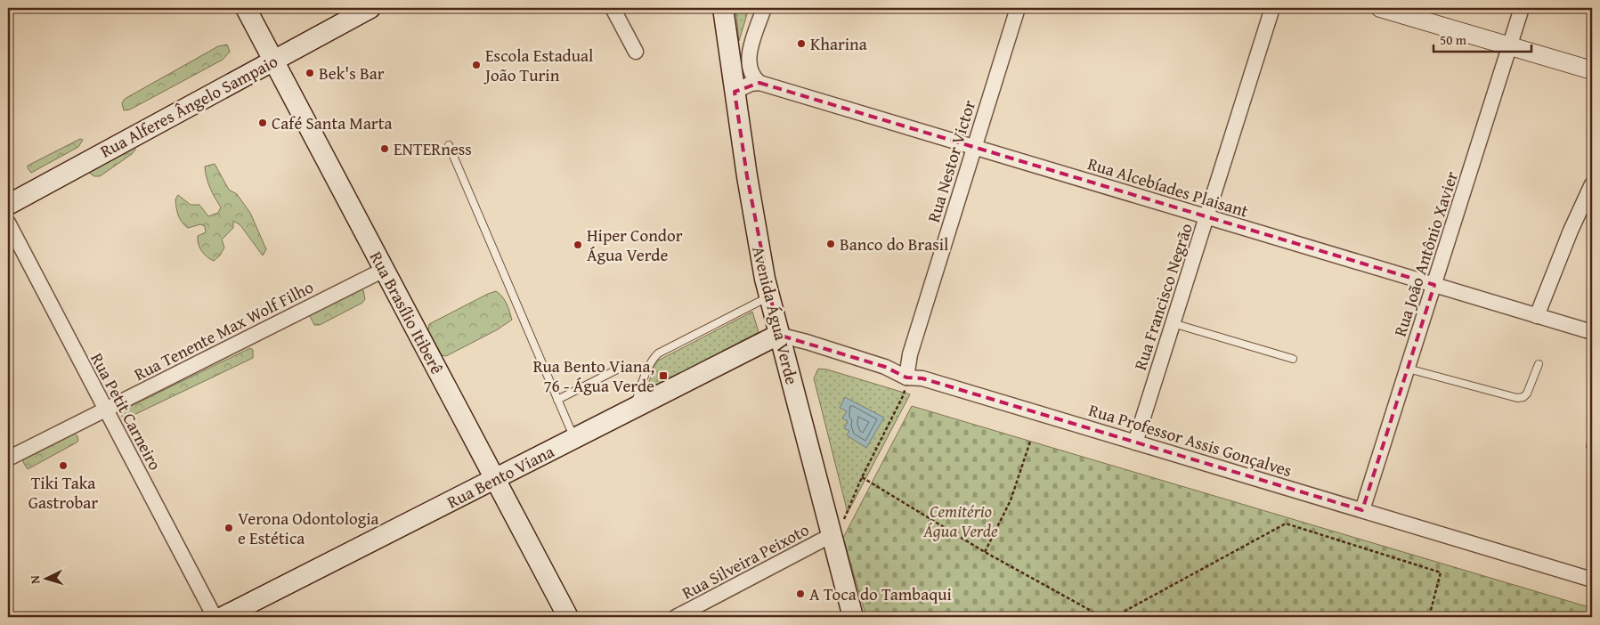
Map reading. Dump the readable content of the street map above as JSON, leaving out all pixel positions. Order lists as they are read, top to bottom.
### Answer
{
  "streets": {
    "main road": [
      "Rua Alferes Ângelo Sampaio",
      "Rua Brasílio Itiberê",
      "Avenida Água Verde",
      "Rua Bento Viana"
    ],
    "street": [
      "Rua Nestor Victor",
      "Rua Alcebíades Plaisant",
      "Rua João Antônio Xavier",
      "Rua Francisco Negrão",
      "Rua Tenente Max Wolf Filho",
      "Rua Petit Carneiro",
      "Rua Professor Assis Gonçalves",
      "Rua Silveira Peixoto"
    ]
  },
  "crossings": [
    ["Rua Alferes Ângelo Sampaio", "Rua Brasílio Itiberê"],
    ["Rua Nestor Victor", "Rua Alcebíades Plaisant"],
    ["Rua Nestor Victor", "Rua Professor Assis Gonçalves"],
    ["Rua Alcebíades Plaisant", "Rua João Antônio Xavier"],
    ["Rua Alcebíades Plaisant", "Rua Francisco Negrão"],
    ["Rua João Antônio Xavier", "Rua Professor Assis Gonçalves"],
    ["Rua Francisco Negrão", "Rua Professor Assis Gonçalves"],
    ["Rua Brasílio Itiberê", "Rua Tenente Max Wolf Filho"],
    ["Rua Brasílio Itiberê", "Rua Bento Viana"],
    ["Avenida Água Verde", "Rua Professor Assis Gonçalves"],
    ["Avenida Água Verde", "Rua Bento Viana"],
    ["Avenida Água Verde", "Rua Silveira Peixoto"],
    ["Rua Tenente Max Wolf Filho", "Rua Petit Carneiro"],
    ["Rua Professor Assis Gonçalves", "Rua Bento Viana"]
  ],
  "parks": ["Cemitério Água Verde"],
  "places": {
    "other": [
      "Kharina",
      "Escola Estadual João Turin",
      "Bek's Bar",
      "Café Santa Marta",
      "ENTERness",
      "Banco do Brasil",
      "Hiper Condor Água Verde",
      "Tiki Taka Gastrobar",
      "Verona Odontologia e Estética",
      "A Toca do Tambaqui"
    ],
    "transit": ["Rua Bento Viana, 76 - Água Verde"]
  },
  "scale_bar": "50 m",
  "north": "left"
}
